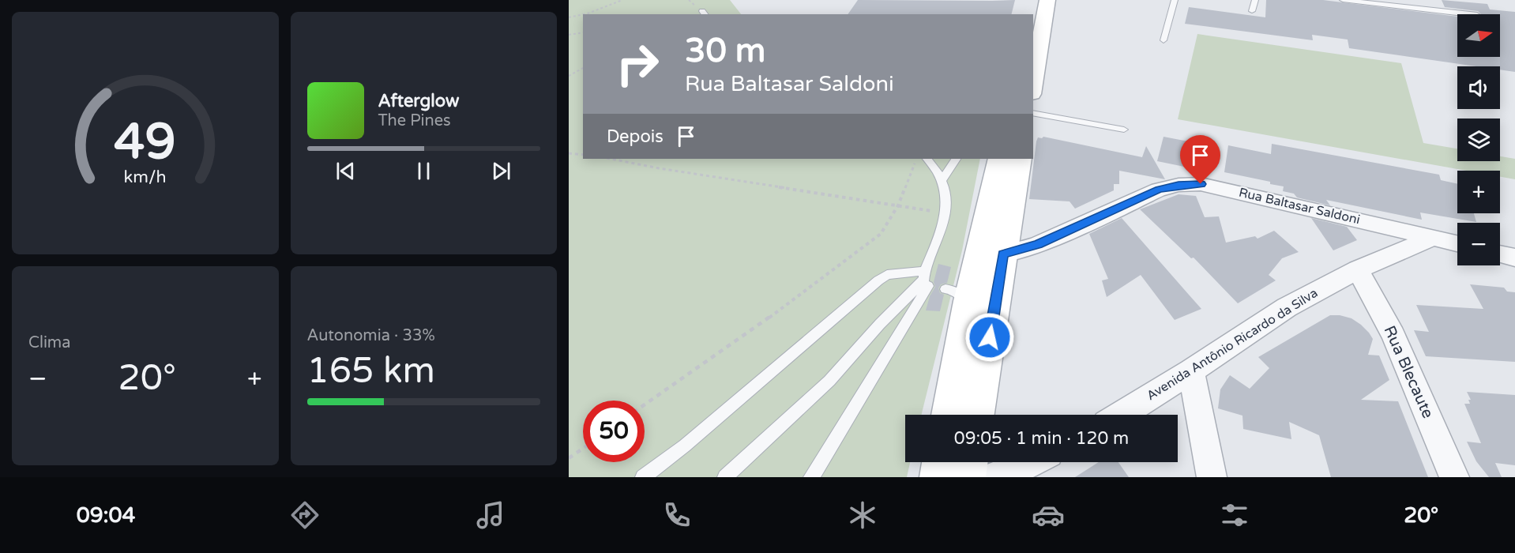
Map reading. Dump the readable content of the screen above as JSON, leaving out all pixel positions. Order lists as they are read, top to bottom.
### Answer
{
  "streets": {
    "street": ["Rua Baltasar Saldoni", "Avenida Antônio Ricardo da Silva", "Rua Blecaute"]
  },
  "crossings": [
    ["Rua Baltasar Saldoni", "Avenida Antônio Ricardo da Silva"],
    ["Avenida Antônio Ricardo da Silva", "Rua Blecaute"]
  ],
  "north": "right",
  "page": {
    "map_buttons": ["+", "−"],
    "turn": ["30 m", "Rua Baltasar Saldoni"],
    "song": ["Afterglow", "The Pines"],
    "then": "Depois",
    "tile": [
      "Clima",
      ["Autonomia · 33%", "165 km"]
    ],
    "heat": ["−", "20°", "+"],
    "limit": "50",
    "trip": "09:05 · 1 min · 120 m",
    "tabs": ["09:04", "20°"],
    "gauge": ["49", "km/h"]
  }
}
